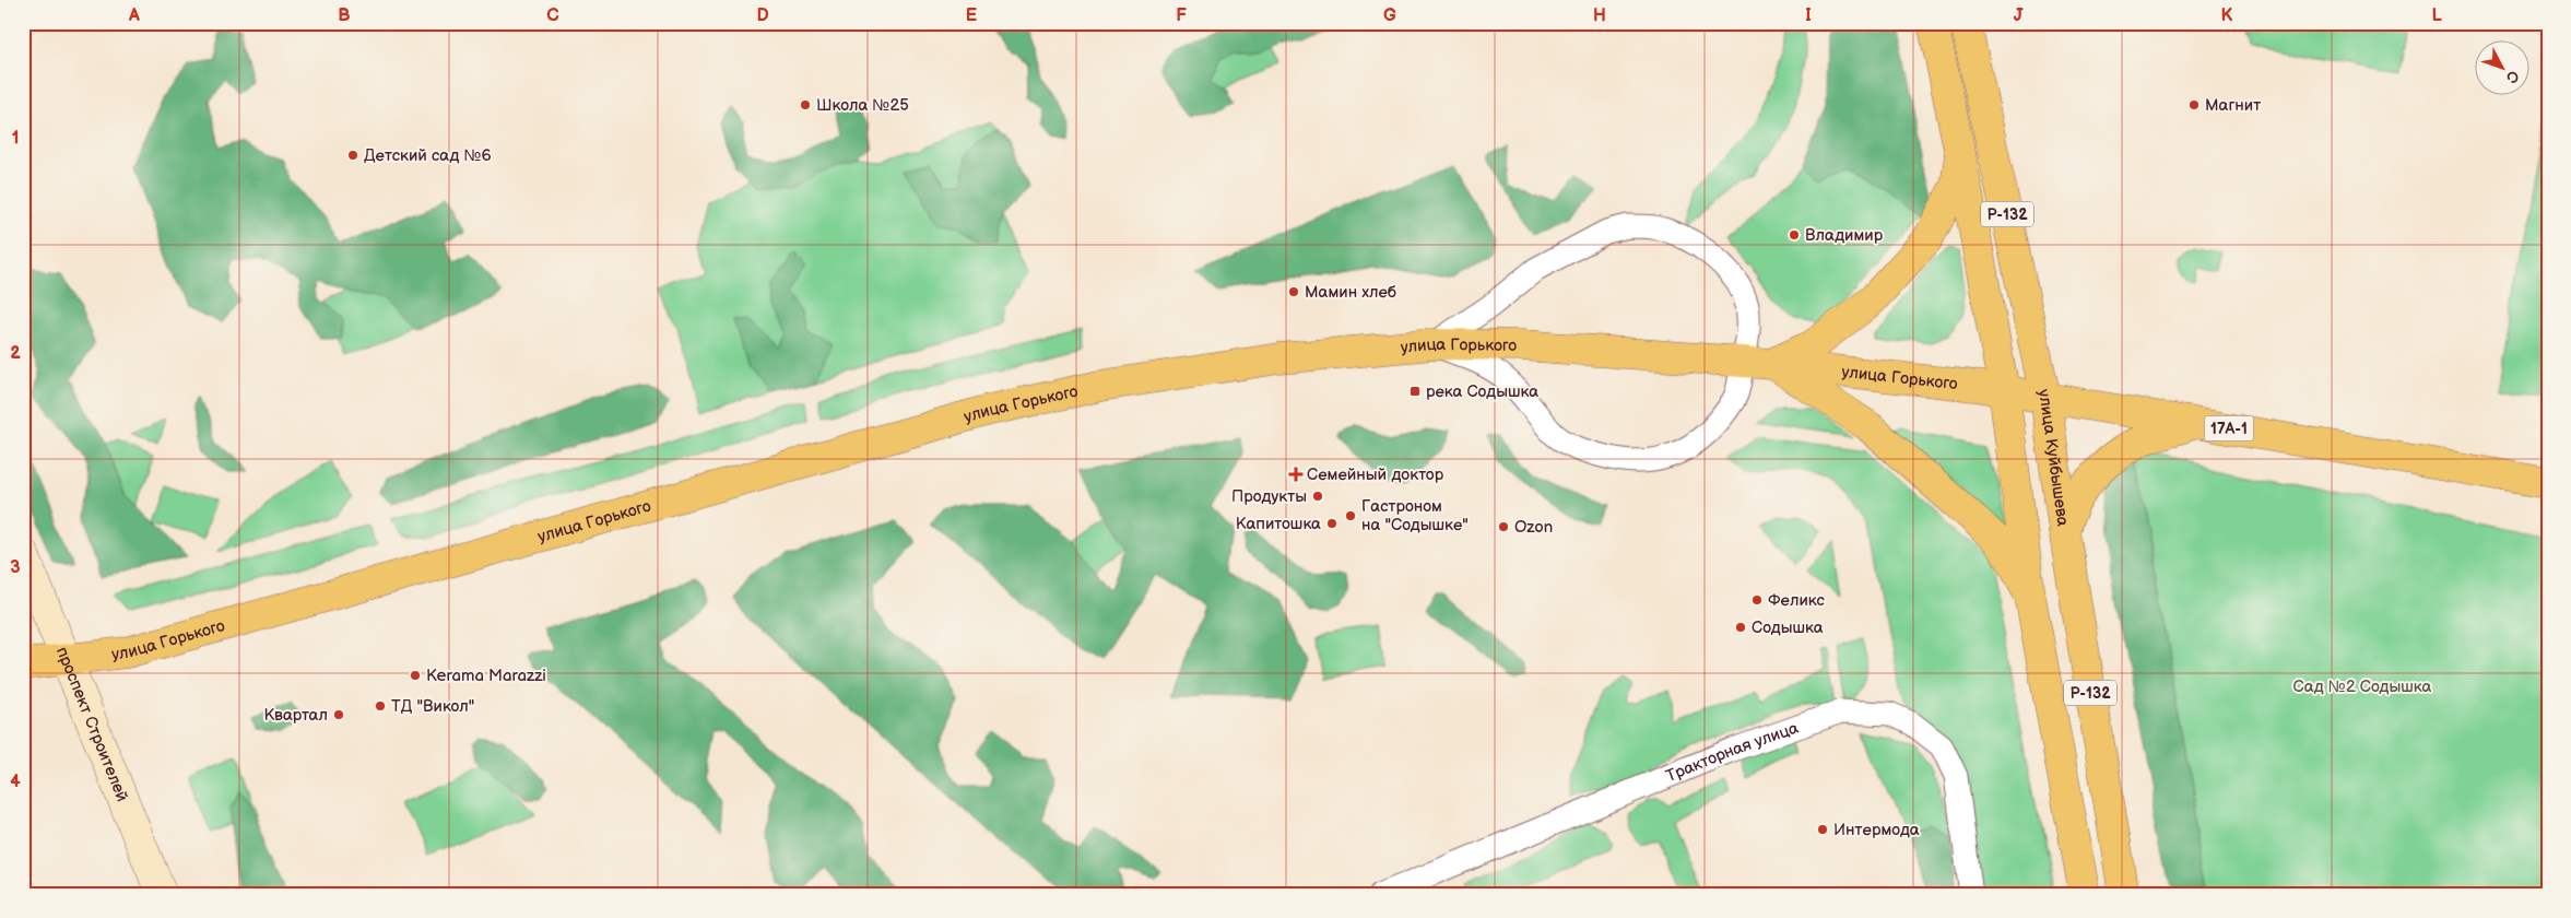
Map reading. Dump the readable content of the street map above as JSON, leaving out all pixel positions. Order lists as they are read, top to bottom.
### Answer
{
  "streets": {
    "main road": [
      "Р-132",
      "улица Горького",
      "17А-1",
      "улица Куйбышева",
      "проспект Строителей"
    ],
    "street": ["Тракторная улица"]
  },
  "crossings": [
    ["Р-132", "улица Горького"],
    ["улица Горького", "17А-1"],
    ["улица Горького", "улица Куйбышева"],
    ["улица Горького", "проспект Строителей"],
    ["17А-1", "улица Куйбышева"]
  ],
  "parks": ["Сад №2 Содышка"],
  "places": {
    "other": [
      "Школа №25",
      "Магнит",
      "Детский сад №6",
      "Владимир",
      "Мамин хлеб",
      "Продукты",
      "Гастроном на \"Содышке\"",
      "Капитошка",
      "Ozon",
      "Феликс",
      "Содышка",
      "Kerama Marazzi",
      "ТД \"Викол\"",
      "Квартал",
      "Интермода"
    ],
    "transit": ["река Содышка"],
    "health": ["Семейный доктор"]
  },
  "north": "bottom right",
  "grid": {
    "columns": [
      "A",
      "B",
      "C",
      "D",
      "E",
      "F",
      "G",
      "H",
      "I",
      "J",
      "K",
      "L"
    ],
    "rows": [
      "1",
      "2",
      "3",
      "4"
    ]
  }
}
